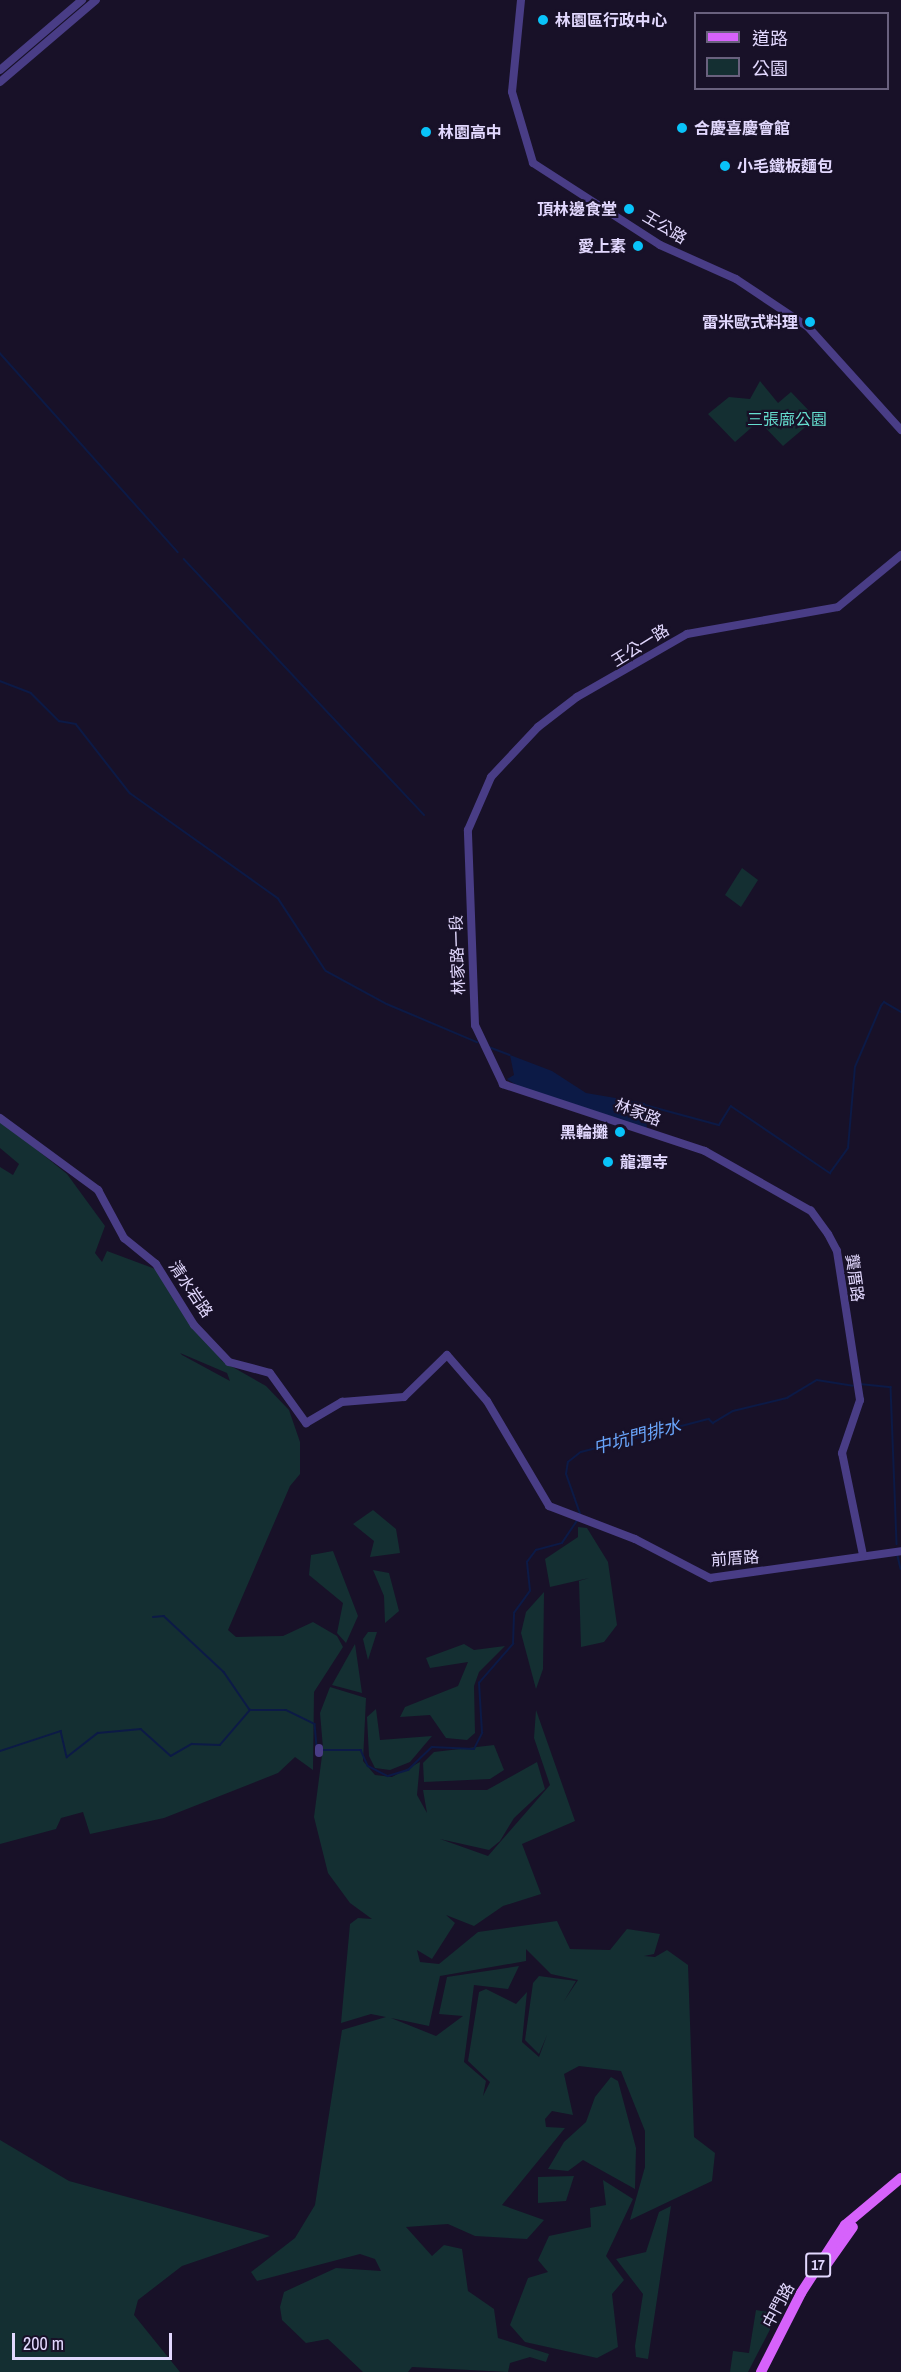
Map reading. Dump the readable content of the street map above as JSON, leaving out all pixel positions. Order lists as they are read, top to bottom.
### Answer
{
  "streets": {
    "main road": ["17", "中門路"],
    "street": [
      "王公路",
      "王公一路",
      "林家路一段",
      "林家路",
      "龔厝路",
      "清水岩路",
      "前厝路"
    ]
  },
  "crossings": [
    ["王公一路", "林家路一段"],
    ["林家路一段", "林家路"],
    ["林家路", "龔厝路"],
    ["龔厝路", "前厝路"],
    ["清水岩路", "前厝路"]
  ],
  "water": ["中坑門排水"],
  "parks": ["三張廍公園"],
  "places": [
    "林園區行政中心",
    "合慶喜慶會館",
    "林園高中",
    "小毛鐵板麵包",
    "頂林邊食堂",
    "愛上素",
    "雷米歐式料理",
    "黑輪攤",
    "龍潭寺"
  ],
  "legend": ["道路", "公園"],
  "scale_bar": "200 m"
}
